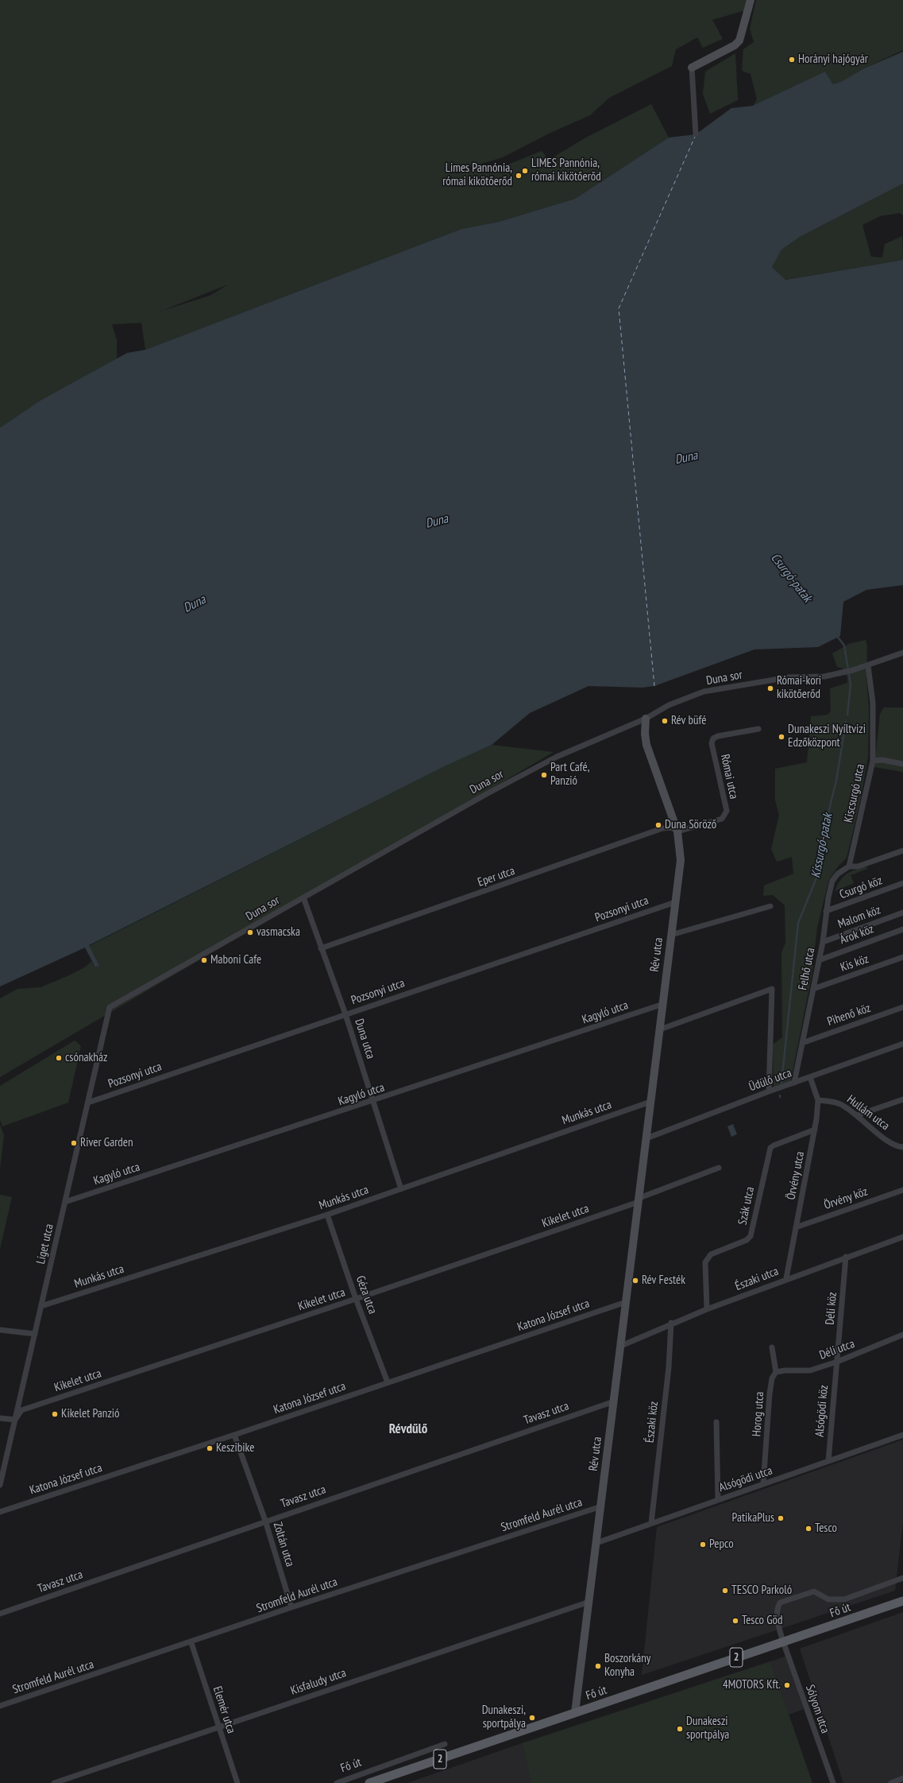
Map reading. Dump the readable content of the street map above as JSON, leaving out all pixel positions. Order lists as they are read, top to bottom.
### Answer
{
  "streets": {
    "main road": ["Fő út", "2"],
    "street": [
      "Duna sor",
      "Római utca",
      "Kiscsurgó utca",
      "Eper utca",
      "Csurgó köz",
      "Pozsonyi utca",
      "Malom köz",
      "Árok köz",
      "Rév utca",
      "Kis köz",
      "Felhő utca",
      "Kagyló utca",
      "Pihenő köz",
      "Duna utca",
      "Üdülő utca",
      "Munkás utca",
      "Hullám utca",
      "Örvény utca",
      "Örvény köz",
      "Szák utca",
      "Kikelet utca",
      "Liget utca",
      "Északi utca",
      "Géza utca",
      "Déli köz",
      "Katona József utca",
      "Déli utca",
      "Alsógödi köz",
      "Tavasz utca",
      "Horog utca",
      "Északi köz",
      "Alsógödi utca",
      "Stromfeld Aurél utca",
      "Zoltán utca",
      "Kisfaludy utca",
      "Sólyom utca",
      "Elemér utca"
    ]
  },
  "crossings": [
    ["Duna sor", "Kiscsurgó utca"],
    ["Duna sor", "Rév utca"],
    ["Duna sor", "Duna utca"],
    ["Duna sor", "Liget utca"],
    ["Római utca", "Eper utca"],
    ["Római utca", "Rév utca"],
    ["Kiscsurgó utca", "Felhő utca"],
    ["Eper utca", "Rév utca"],
    ["Eper utca", "Duna utca"],
    ["Csurgó köz", "Felhő utca"],
    ["Pozsonyi utca", "Rév utca"],
    ["Pozsonyi utca", "Duna utca"],
    ["Pozsonyi utca", "Liget utca"],
    ["Malom köz", "Felhő utca"],
    ["Árok köz", "Felhő utca"],
    ["Rév utca", "Kagyló utca"],
    ["Rév utca", "Üdülő utca"],
    ["Rév utca", "Munkás utca"],
    ["Rév utca", "Kikelet utca"],
    ["Rév utca", "Északi utca"],
    ["Rév utca", "Katona József utca"],
    ["Rév utca", "Tavasz utca"],
    ["Rév utca", "Alsógödi utca"],
    ["Rév utca", "Stromfeld Aurél utca"],
    ["Rév utca", "Fő út"],
    ["Rév utca", "Kisfaludy utca"],
    ["Kis köz", "Felhő utca"],
    ["Felhő utca", "Pihenő köz"],
    ["Felhő utca", "Üdülő utca"],
    ["Kagyló utca", "Duna utca"],
    ["Kagyló utca", "Liget utca"],
    ["Duna utca", "Munkás utca"],
    ["Üdülő utca", "Örvény utca"],
    ["Munkás utca", "Liget utca"],
    ["Munkás utca", "Géza utca"],
    ["Hullám utca", "Örvény utca"],
    ["Örvény utca", "Örvény köz"],
    ["Örvény utca", "Szák utca"],
    ["Örvény utca", "Északi utca"],
    ["Szák utca", "Északi utca"],
    ["Kikelet utca", "Liget utca"],
    ["Kikelet utca", "Géza utca"],
    ["Északi utca", "Déli köz"],
    ["Északi utca", "Északi köz"],
    ["Géza utca", "Katona József utca"],
    ["Déli köz", "Déli utca"],
    ["Déli köz", "Alsógödi köz"],
    ["Katona József utca", "Zoltán utca"],
    ["Déli utca", "Alsógödi köz"],
    ["Déli utca", "Horog utca"],
    ["Alsógödi köz", "Alsógödi utca"],
    ["Tavasz utca", "Zoltán utca"],
    ["Horog utca", "Alsógödi utca"],
    ["Északi köz", "Alsógödi utca"],
    ["Stromfeld Aurél utca", "Zoltán utca"],
    ["Stromfeld Aurél utca", "Elemér utca"],
    ["Fő út", "Sólyom utca"],
    ["Kisfaludy utca", "Elemér utca"]
  ],
  "districts": ["Révdűlő"],
  "water": ["Duna", "Csurgó-patak", "Kissurgó-patak"],
  "places": [
    "Horányi hajógyár",
    "LIMES Pannónia, római kikötőerőd",
    "Limes Pannónia, római kikötőerőd",
    "Római-kori kikötőerőd",
    "Rév büfé",
    "Dunakeszi Nyíltvizi Edzőközpont",
    "Part Café, Panzió",
    "Duna Söröző",
    "vasmacska",
    "Maboni Cafe",
    "csónakház",
    "River Garden",
    "Rév Festék",
    "Kikelet Panzió",
    "Keszibike",
    "PatikaPlus",
    "Tesco",
    "Pepco",
    "TESCO Parkoló",
    "Tesco Göd",
    "Boszorkány Konyha",
    "4MOTORS Kft.",
    "Dunakeszi, sportpálya",
    "Dunakeszi sportpálya"
  ]
}
